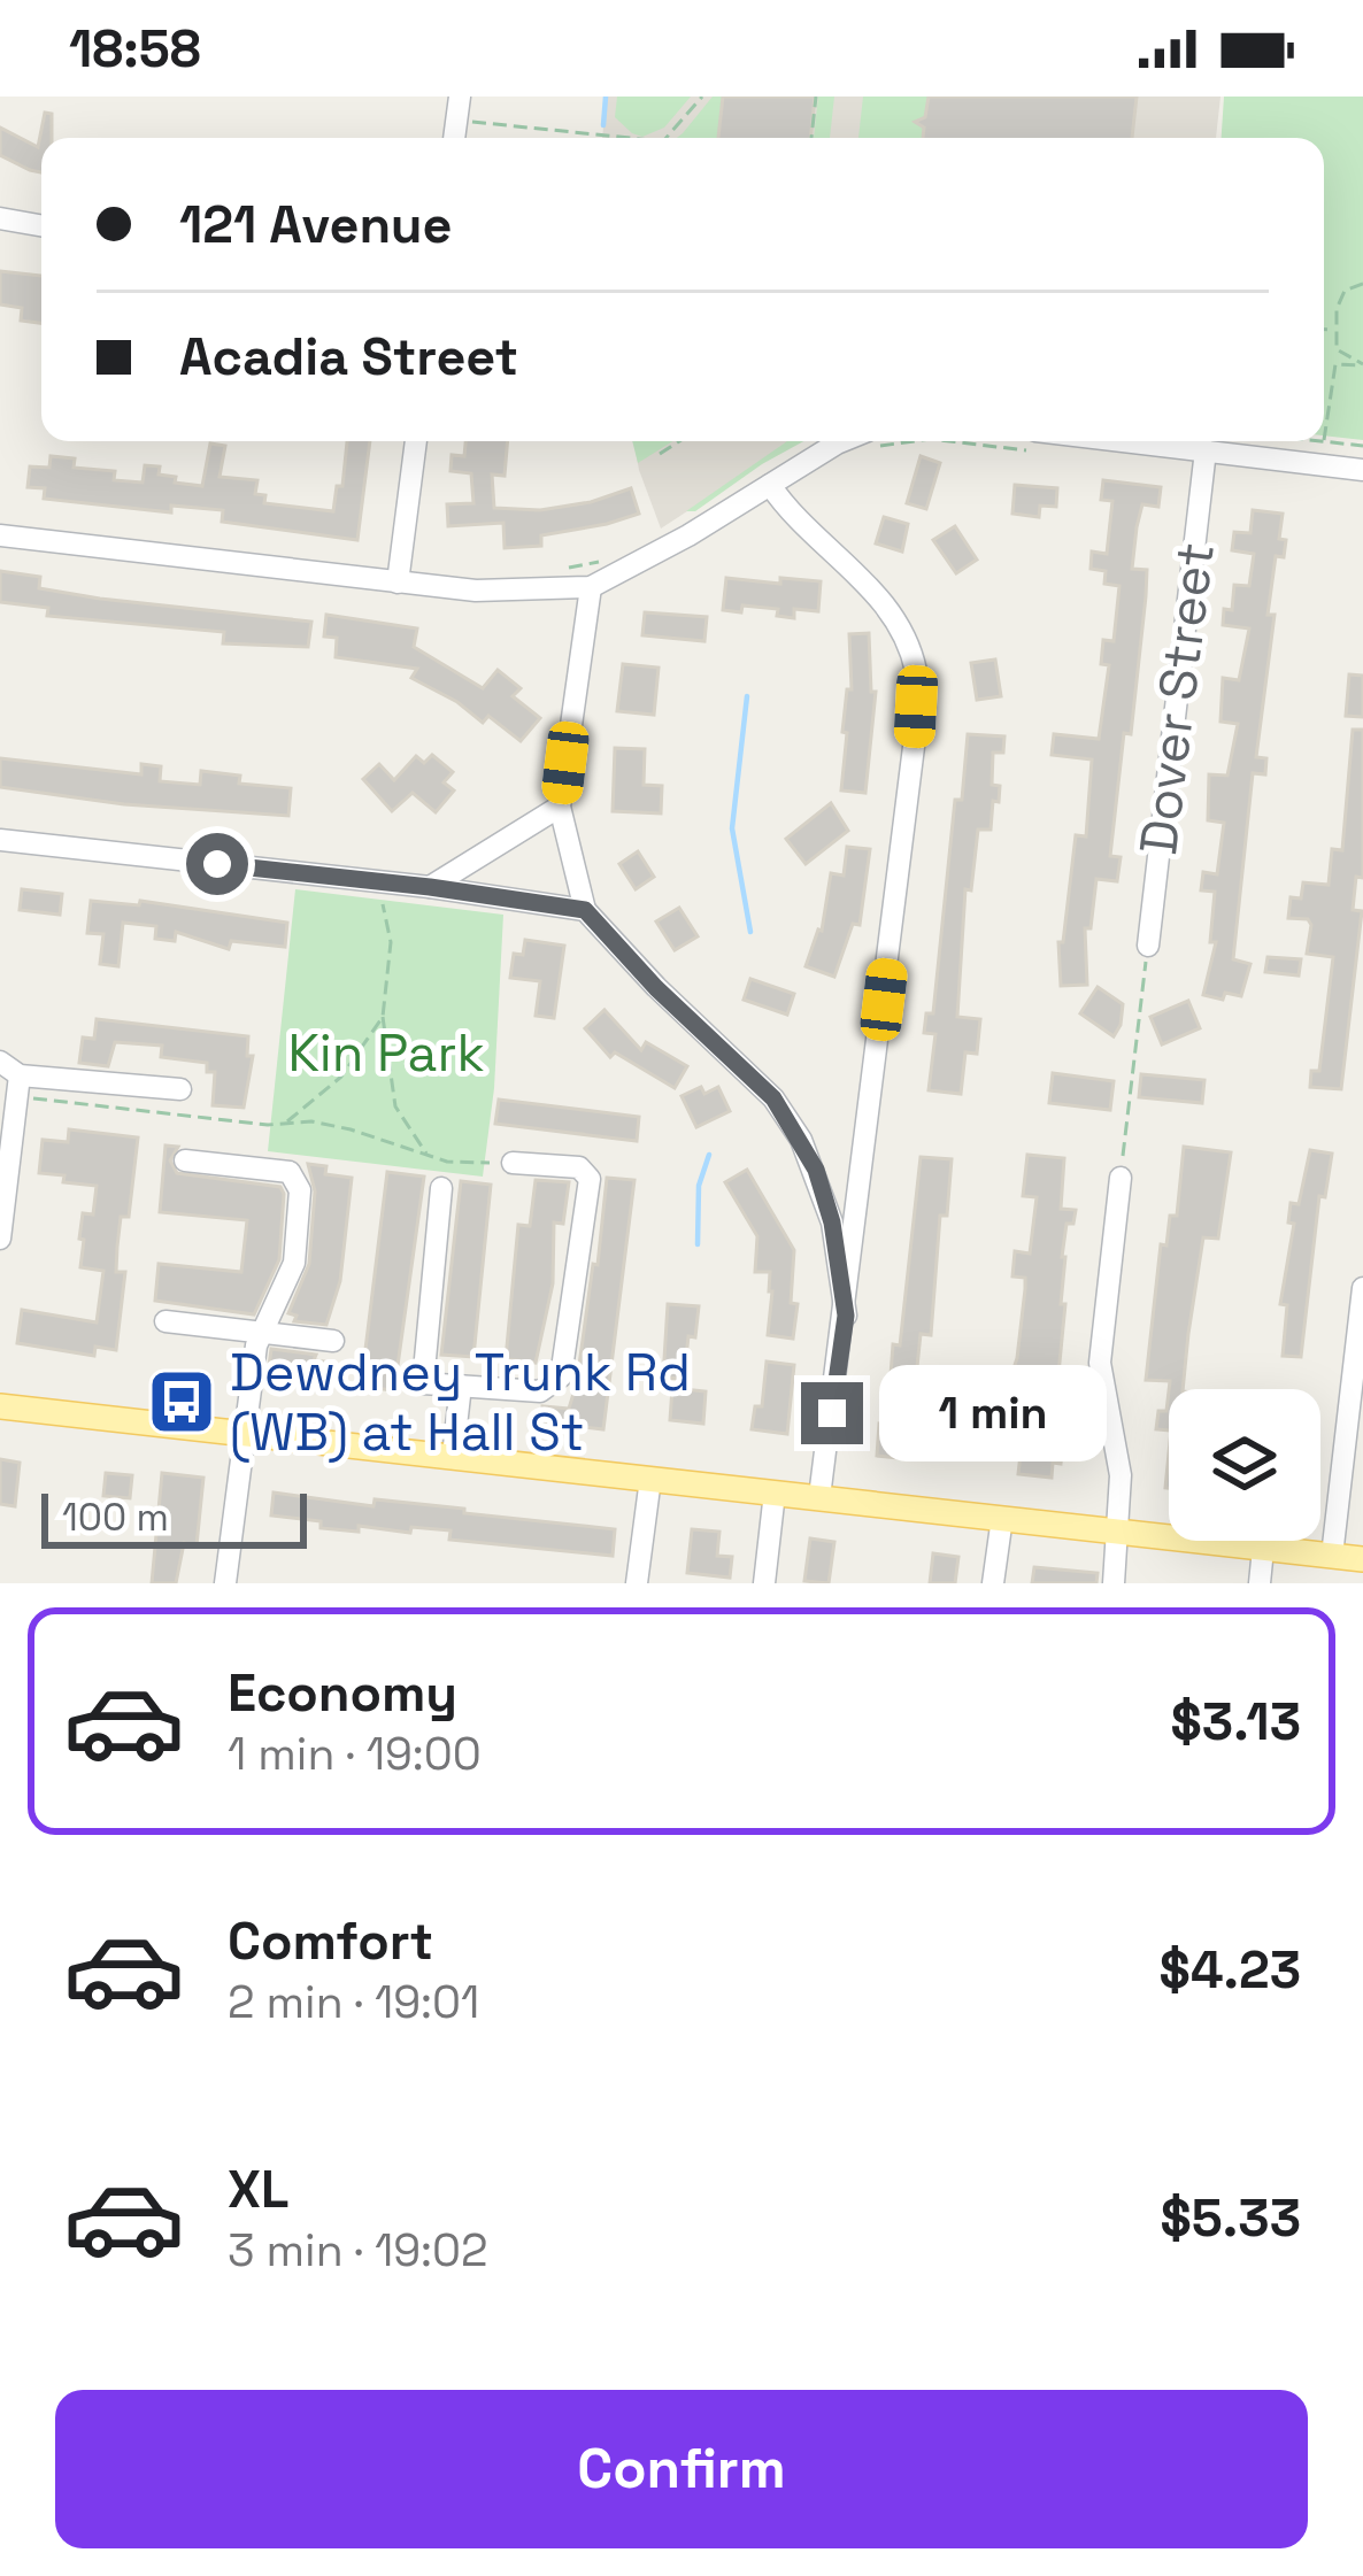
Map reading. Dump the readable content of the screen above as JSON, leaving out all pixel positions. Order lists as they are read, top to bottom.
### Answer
{
  "streets": {
    "street": ["Dover Street"]
  },
  "parks": ["Kin Park"],
  "places": {
    "bus stop": ["Dewdney Trunk Rd (WB) at Hall St"]
  },
  "scale_bar": "100 m",
  "page": {
    "status": "18:58",
    "banner": ["121 Avenue", "Acadia Street"],
    "bubble": "1 min",
    "scale": "100 m",
    "list": [
      {
        "name": "Economy",
        "note": "1 min · 19:00",
        "value": "$3.13"
      },
      {
        "name": "Comfort",
        "note": "2 min · 19:01",
        "value": "$4.23"
      },
      {
        "name": "XL",
        "note": "3 min · 19:02",
        "value": "$5.33"
      }
    ],
    "buttons": "Confirm"
  }
}
